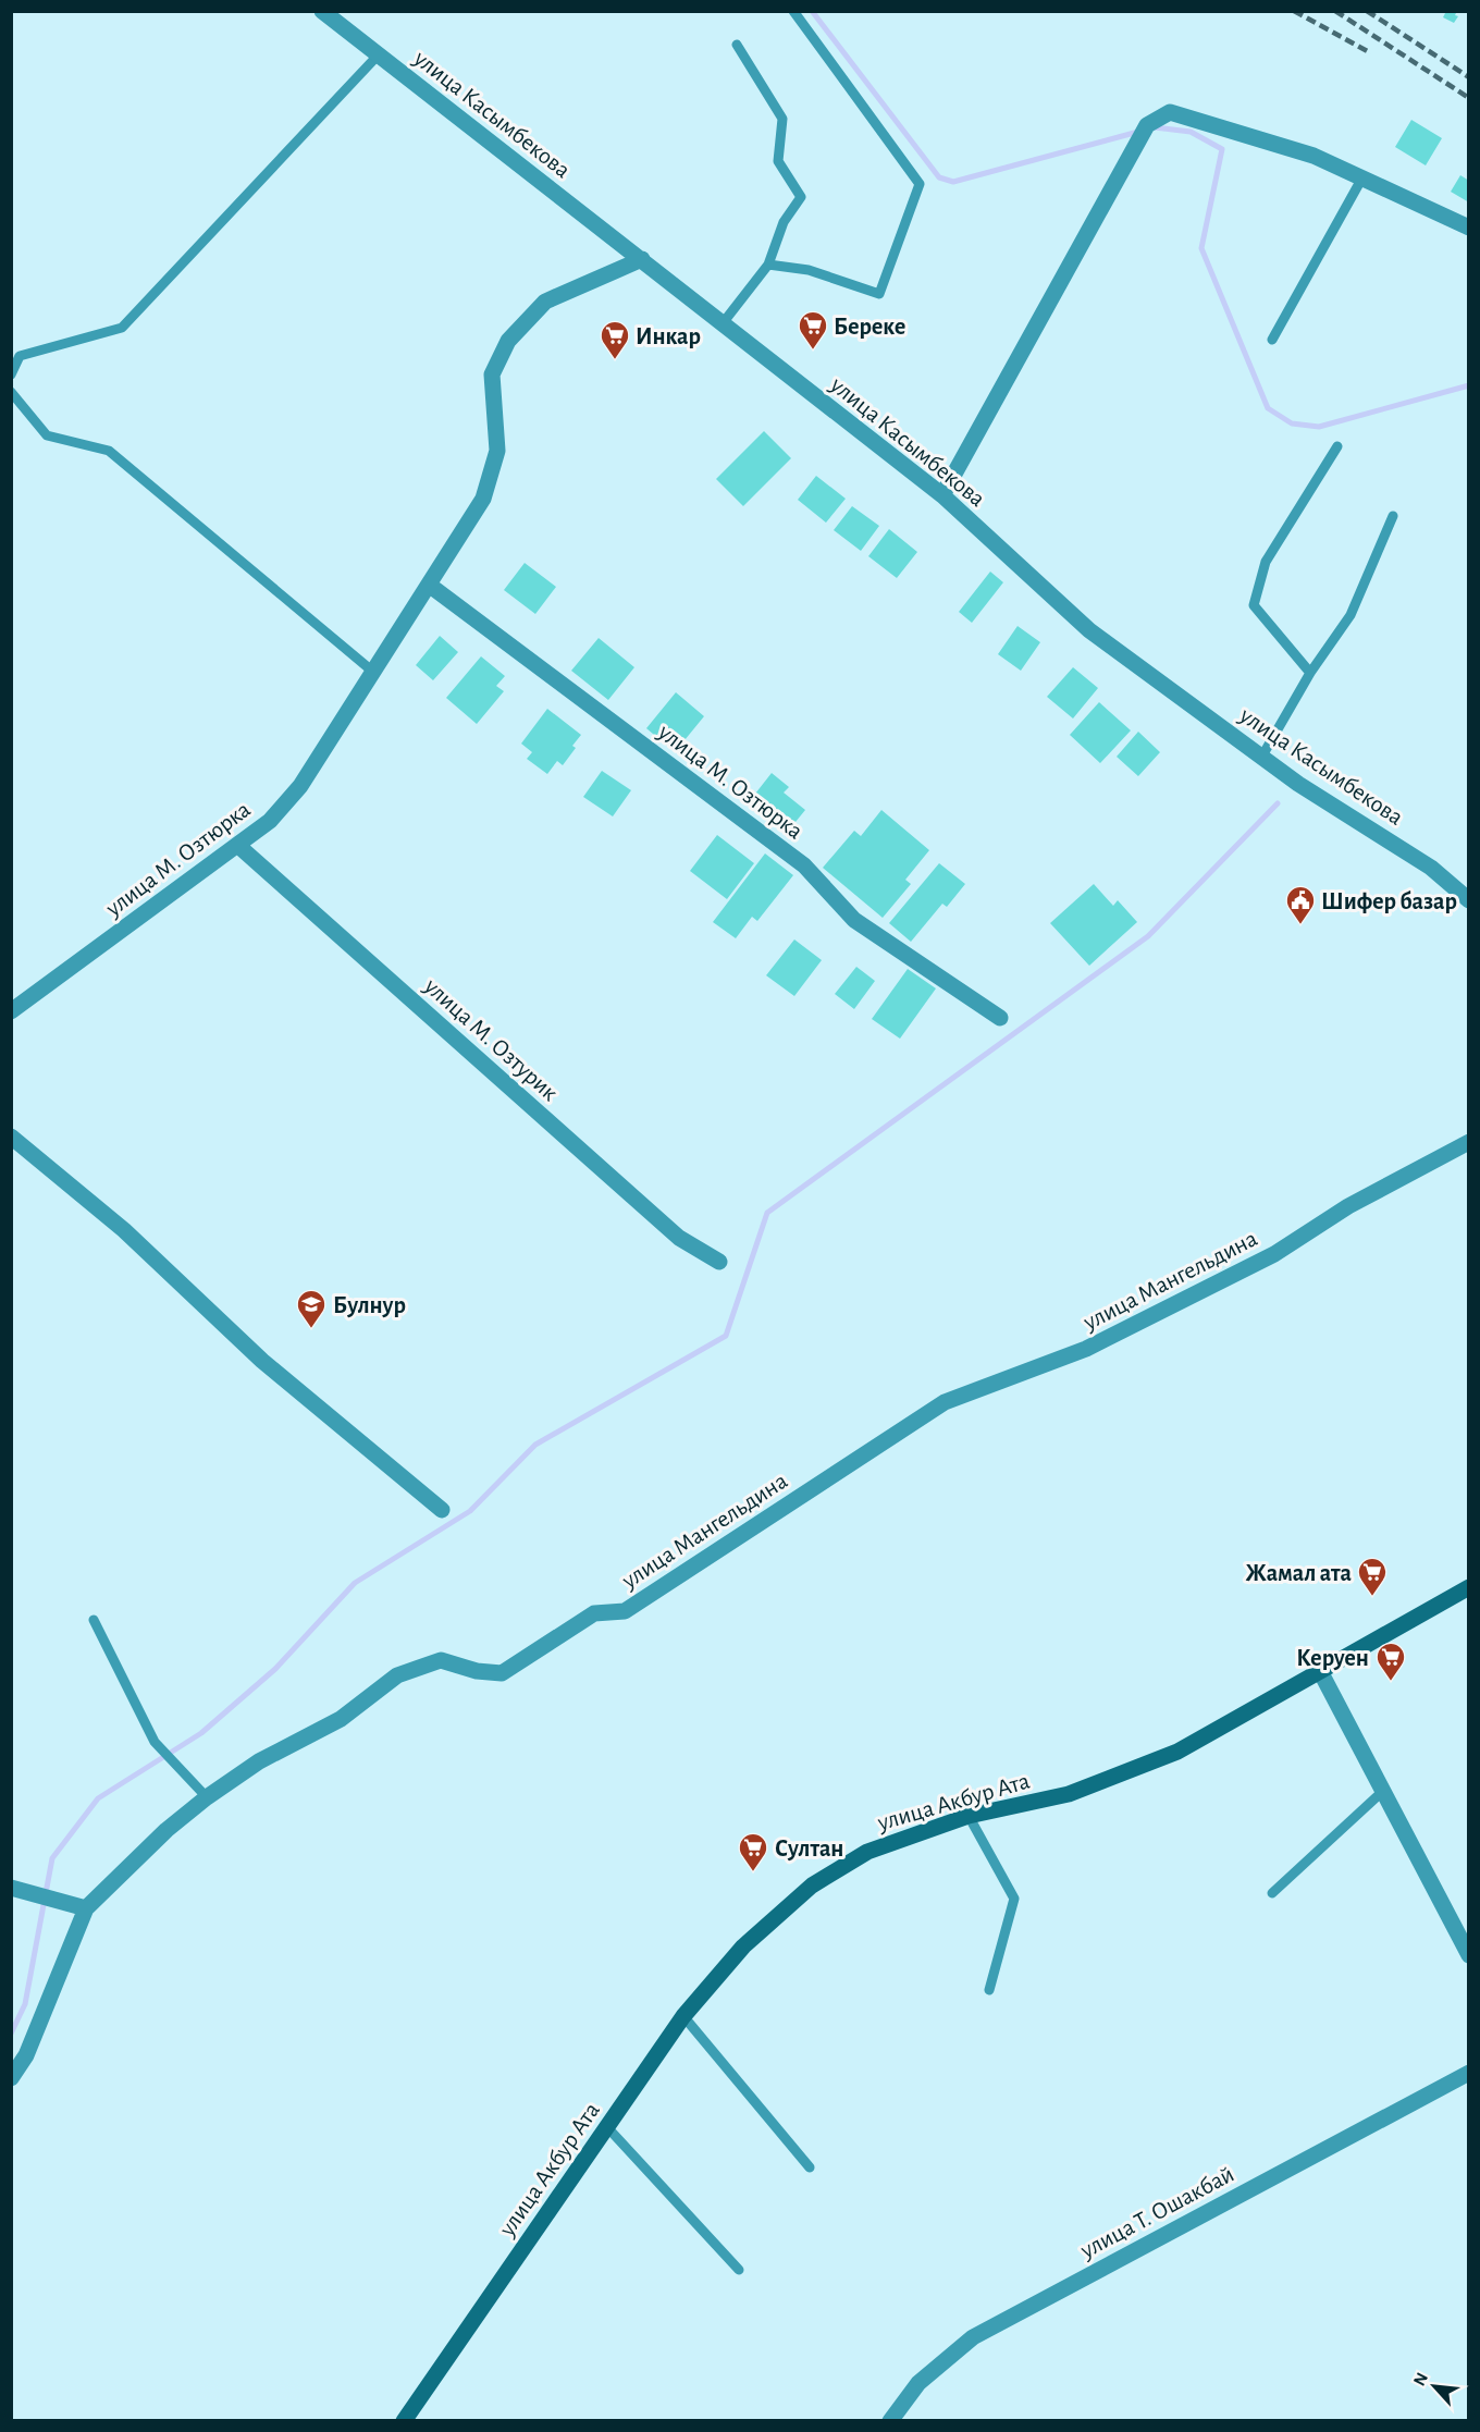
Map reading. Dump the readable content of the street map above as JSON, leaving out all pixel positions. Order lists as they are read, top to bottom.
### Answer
{
  "streets": {
    "main road": ["улица Акбур Ата"],
    "street": [
      "улица Касымбекова",
      "улица М. Озтюрка",
      "улица М. Озтурик",
      "улица Мангельдина",
      "улица Т. Ошакбай"
    ]
  },
  "crossings": [
    ["улица Касымбекова", "улица М. Озтюрка"],
    ["улица М. Озтюрка", "улица М. Озтурик"]
  ],
  "places": {
    "supermarket": [
      "Береке",
      "Инкар",
      "Жамал ата",
      "Керуен",
      "Султан"
    ],
    "public building": ["Шифер базар"],
    "school or university": ["Булнур"]
  },
  "north": "top left"
}
